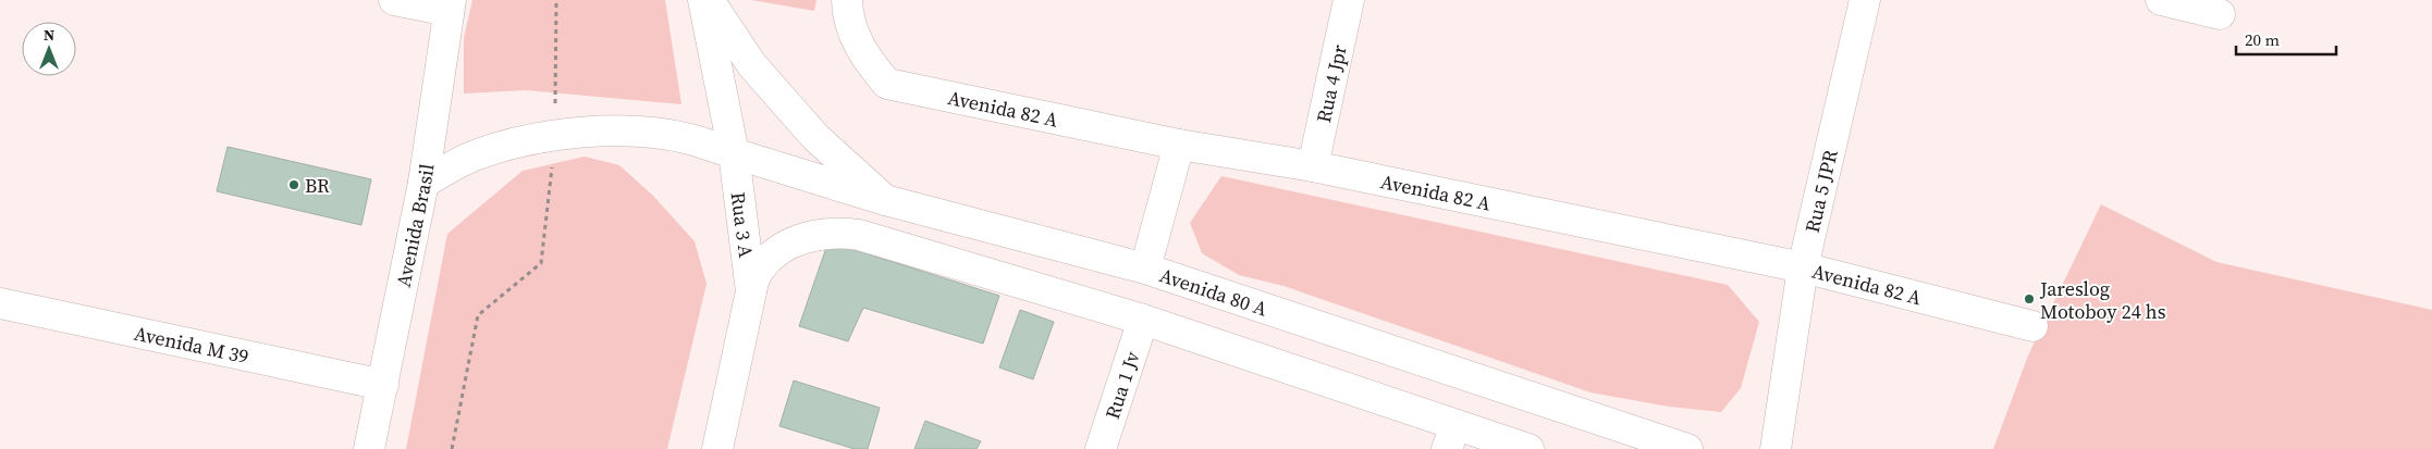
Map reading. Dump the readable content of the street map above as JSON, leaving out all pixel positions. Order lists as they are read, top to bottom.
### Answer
{
  "streets": {
    "main road": [
      "Rua 4 Jpr",
      "Avenida 82 A",
      "Rua 5 JPR",
      "Avenida Brasil",
      "Rua 3 A",
      "Avenida 80 A",
      "Avenida M 39",
      "Rua 1 Jv"
    ]
  },
  "crossings": [
    ["Rua 4 Jpr", "Avenida 82 A"],
    ["Avenida 82 A", "Rua 5 JPR"],
    ["Avenida Brasil", "Avenida 80 A"],
    ["Avenida Brasil", "Avenida M 39"],
    ["Rua 3 A", "Avenida 80 A"]
  ],
  "places": ["BR", "Jareslog Motoboy 24 hs"],
  "scale_bar": "20 m",
  "north": "top"
}
